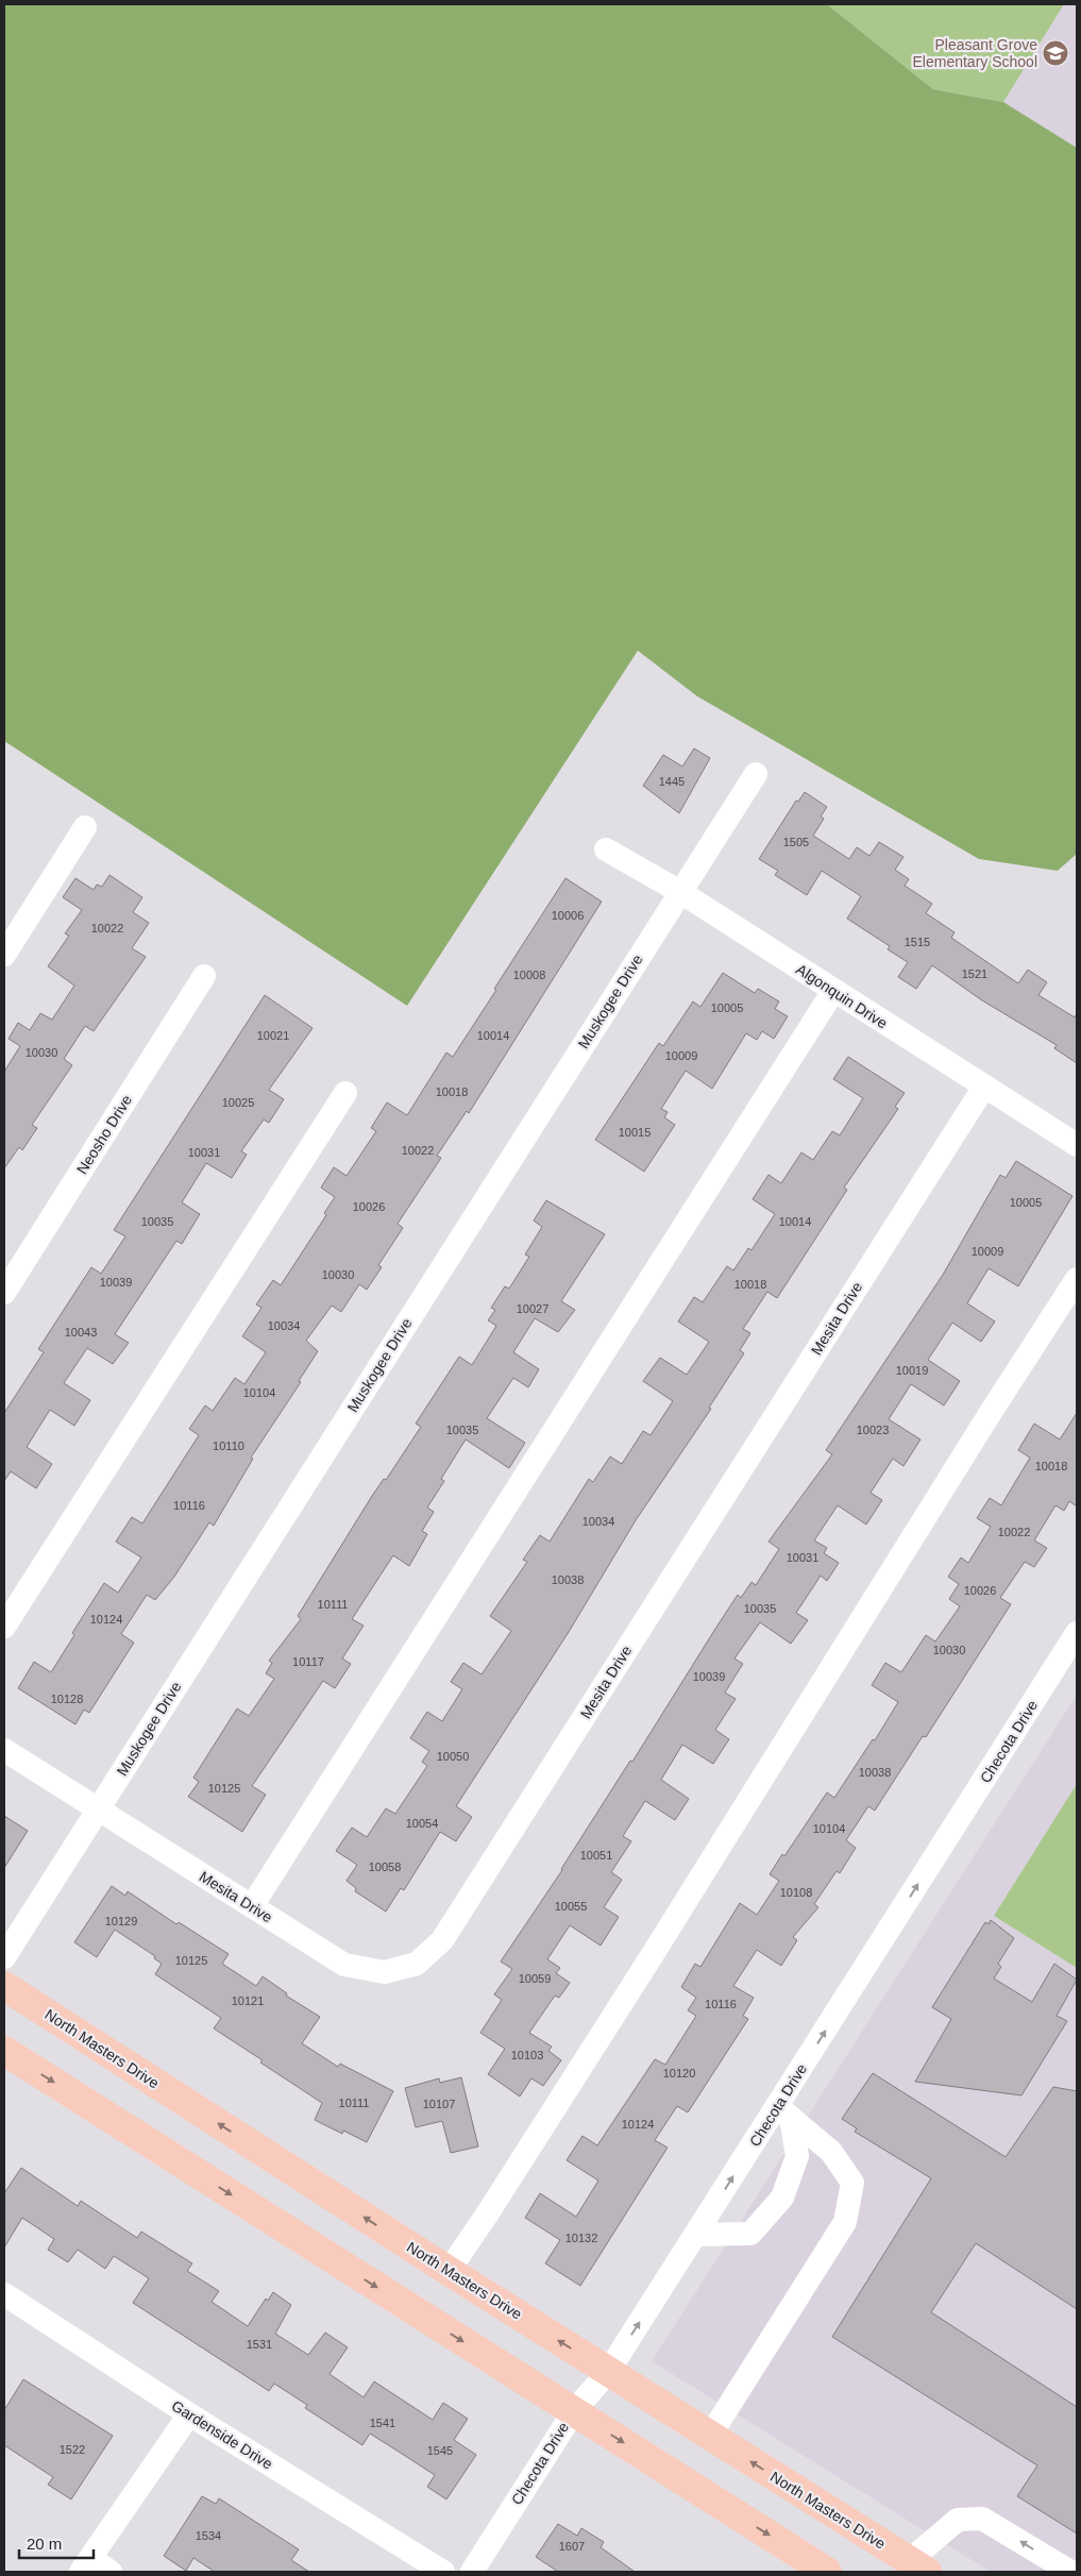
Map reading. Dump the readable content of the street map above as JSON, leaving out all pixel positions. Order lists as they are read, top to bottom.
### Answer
{
  "streets": {
    "main road": ["North Masters Drive"],
    "street": [
      "Algonquin Drive",
      "Muskogee Drive",
      "Neosho Drive",
      "Mesita Drive",
      "Checota Drive",
      "Gardenside Drive"
    ]
  },
  "crossings": [
    ["Algonquin Drive", "Muskogee Drive"],
    ["Algonquin Drive", "Mesita Drive"],
    ["Muskogee Drive", "Mesita Drive"],
    ["Checota Drive", "North Masters Drive"]
  ],
  "places": {
    "school or university": ["Pleasant Grove Elementary School"]
  },
  "house_numbers": [
    "1445",
    "1505",
    "10006",
    "10022",
    "1515",
    "1521",
    "10008",
    "10005",
    "10021",
    "10014",
    "10030",
    "10009",
    "10018",
    "10025",
    "10015",
    "10022",
    "10031",
    "10005",
    "10026",
    "10035",
    "10014",
    "10009",
    "10030",
    "10039",
    "10018",
    "10027",
    "10034",
    "10043",
    "10019",
    "10104",
    "10035",
    "10023",
    "10110",
    "10018",
    "10116",
    "10034",
    "10022",
    "10031",
    "10038",
    "10026",
    "10111",
    "10035",
    "10124",
    "10030",
    "10117",
    "10039",
    "10128",
    "10050",
    "10038",
    "10125",
    "10054",
    "10104",
    "10051",
    "10058",
    "10108",
    "10055",
    "10129",
    "10125",
    "10059",
    "10121",
    "10116",
    "10103",
    "10120",
    "10111",
    "10107",
    "10124",
    "10132",
    "1531",
    "1541",
    "1522",
    "1545",
    "1534",
    "1607"
  ],
  "scale_bar": "20 m"
}
